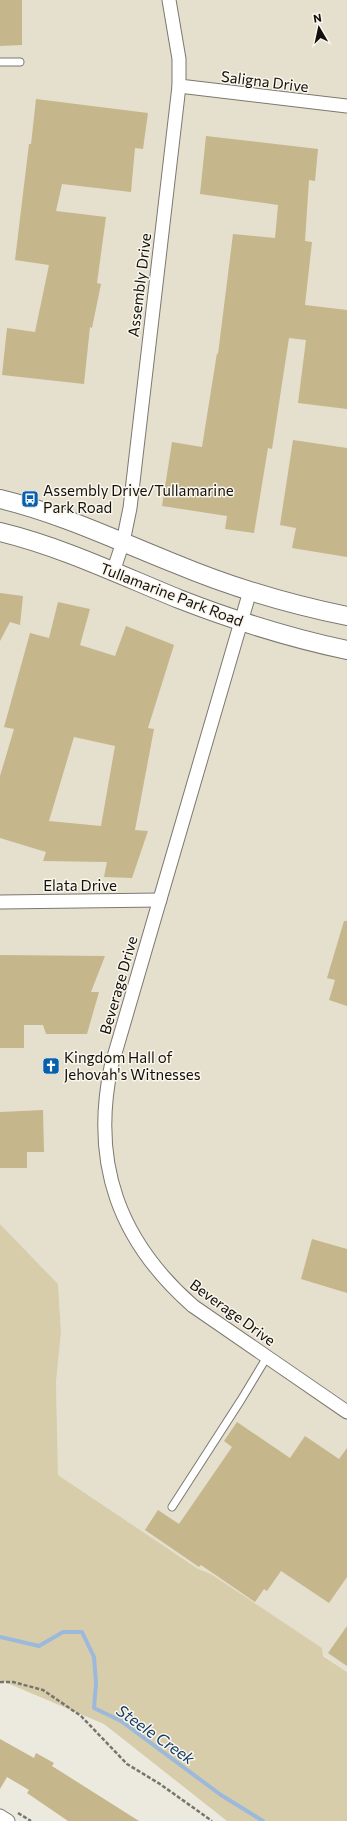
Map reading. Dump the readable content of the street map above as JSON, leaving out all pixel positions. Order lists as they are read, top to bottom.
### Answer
{
  "streets": {
    "street": [
      "Saligna Drive",
      "Assembly Drive",
      "Tullamarine Park Road",
      "Elata Drive",
      "Beverage Drive"
    ]
  },
  "crossings": [
    ["Saligna Drive", "Assembly Drive"],
    ["Assembly Drive", "Tullamarine Park Road"],
    ["Tullamarine Park Road", "Beverage Drive"],
    ["Elata Drive", "Beverage Drive"]
  ],
  "water": ["Steele Creek"],
  "places": {
    "bus stop": ["Assembly Drive/Tullamarine Park Road"],
    "church": ["Kingdom Hall of Jehovah's Witnesses"]
  },
  "north": "top"
}
